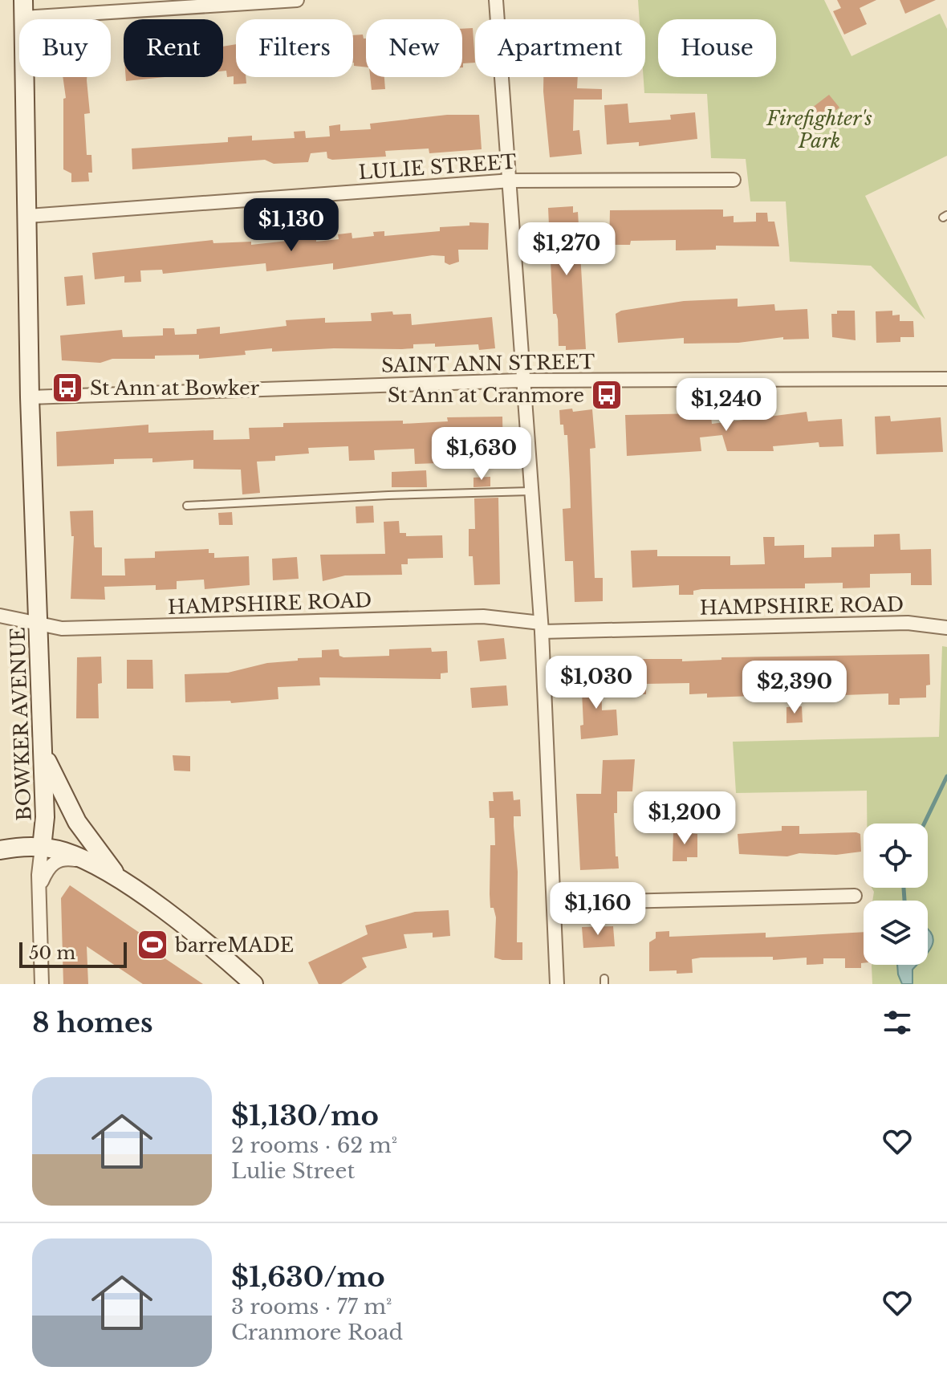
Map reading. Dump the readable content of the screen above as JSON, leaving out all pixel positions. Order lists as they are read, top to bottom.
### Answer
{
  "streets": {
    "street": [
      "LULIE STREET",
      "SAINT ANN STREET",
      "HAMPSHIRE ROAD",
      "BOWKER AVENUE"
    ]
  },
  "crossings": [
    ["LULIE STREET", "BOWKER AVENUE"],
    ["SAINT ANN STREET", "BOWKER AVENUE"],
    ["HAMPSHIRE ROAD", "BOWKER AVENUE"]
  ],
  "parks": ["Firefighter's Park"],
  "places": {
    "bus stop": ["St Ann at Bowker", "St Ann at Cranmore"],
    "sports": ["barreMADE"]
  },
  "scale_bar": "50 m",
  "page": {
    "chip": [
      "Buy",
      "Rent",
      "Filters",
      "New",
      "Apartment",
      "House"
    ],
    "price": [
      "$1,130",
      "$1,270",
      "$1,240",
      "$1,630",
      "$1,030",
      "$2,390",
      "$1,200",
      "$1,160"
    ],
    "scale": "50 m",
    "heading": "8 homes",
    "list": [
      {
        "name": "$1,130/mo",
        "note": "2 rooms · 62 m² · Lulie Street"
      },
      {
        "name": "$1,630/mo",
        "note": "3 rooms · 77 m² · Cranmore Road"
      }
    ]
  }
}
